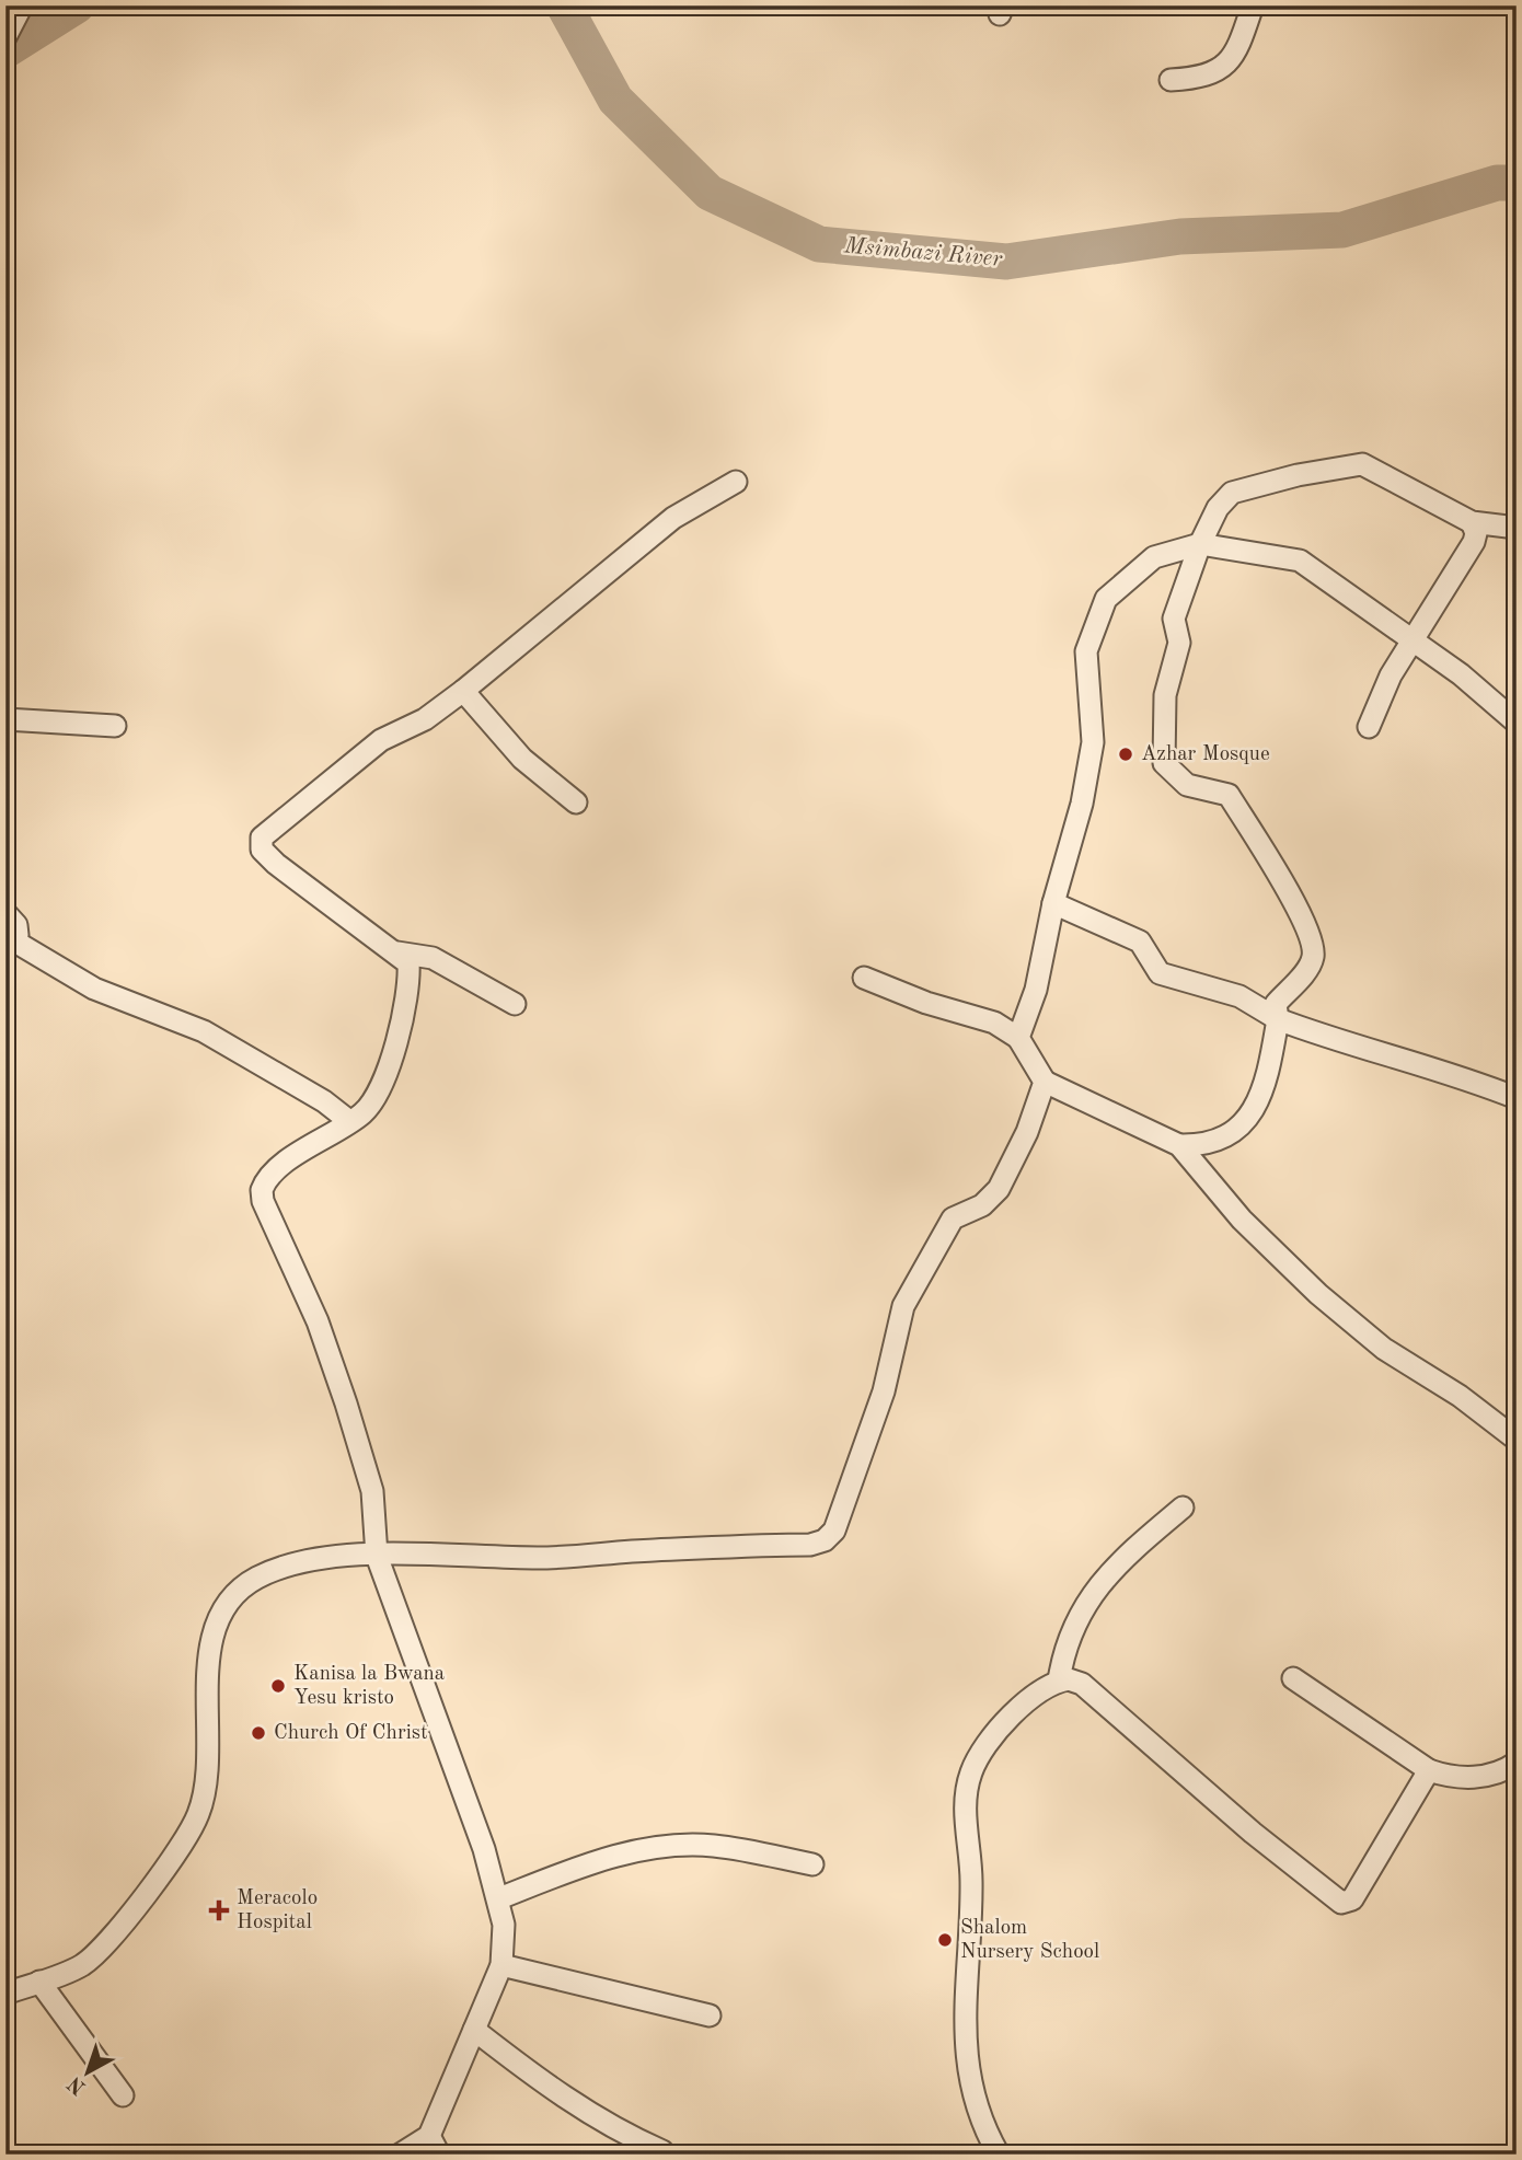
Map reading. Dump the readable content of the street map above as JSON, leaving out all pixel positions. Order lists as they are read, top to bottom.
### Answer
{
  "water": ["Msimbazi River"],
  "places": {
    "other": [
      "Azhar Mosque",
      "Kanisa la Bwana Yesu kristo",
      "Church Of Christ",
      "Shalom Nursery School"
    ],
    "health": ["Meracolo Hospital"]
  },
  "north": "bottom left"
}
